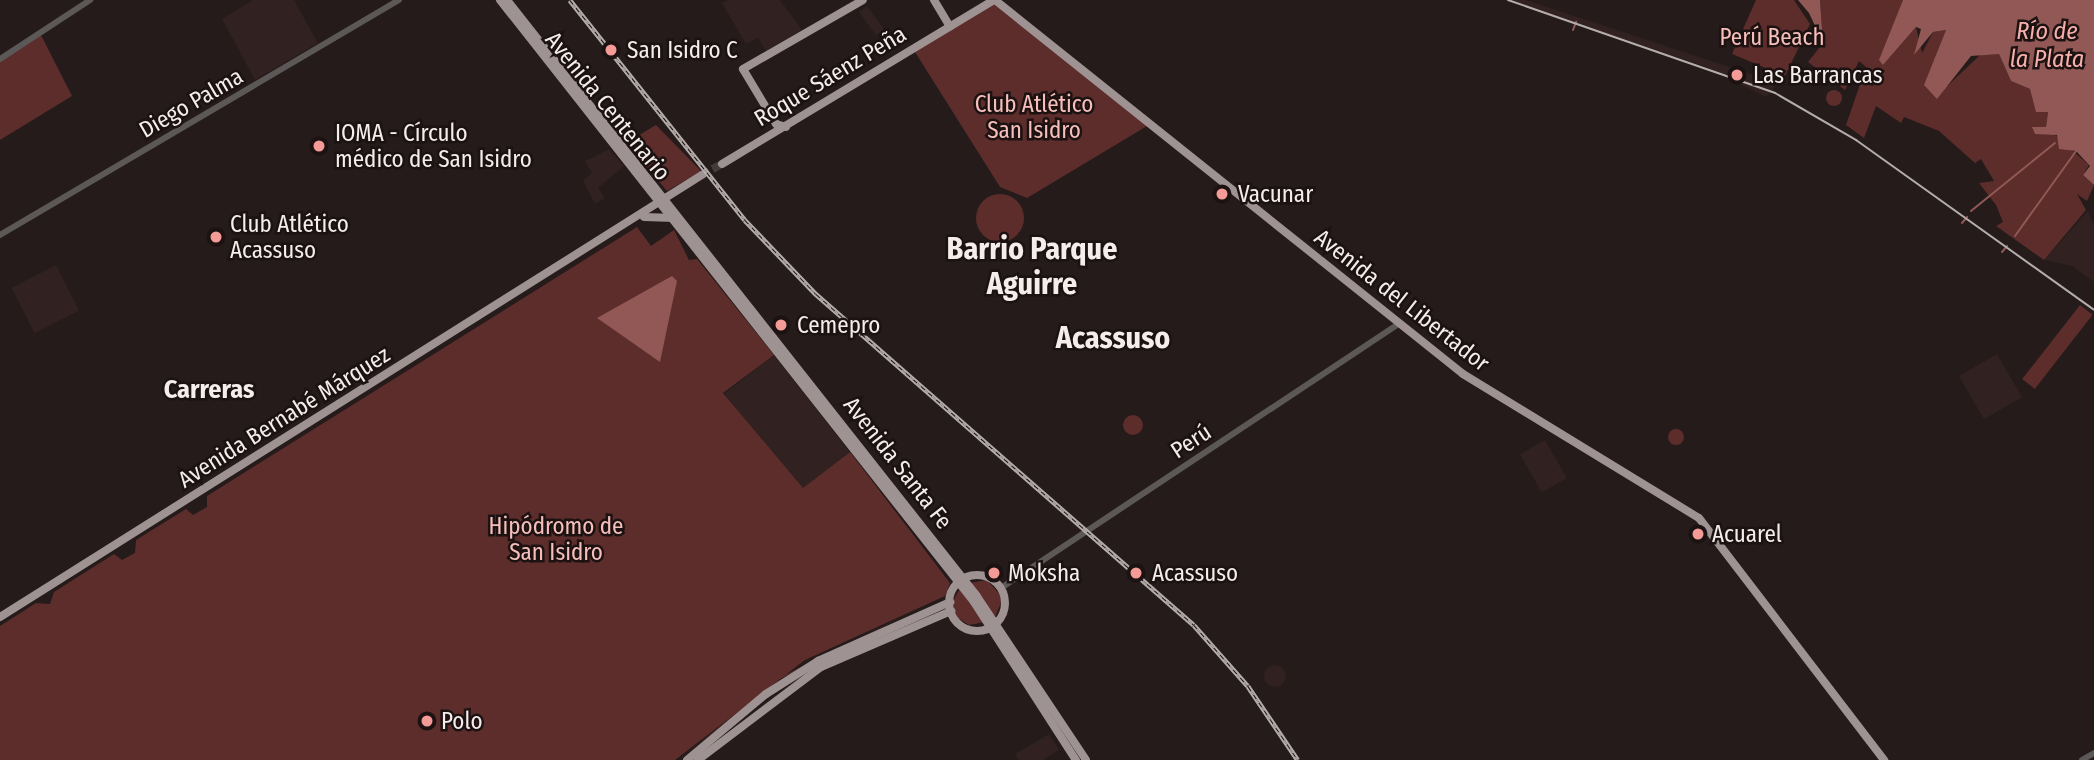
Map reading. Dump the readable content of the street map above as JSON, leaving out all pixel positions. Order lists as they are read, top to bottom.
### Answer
{
  "streets": {
    "main road": [
      "Roque Sáenz Peña",
      "Avenida Centenario",
      "Avenida del Libertador",
      "Avenida Bernabé Márquez",
      "Avenida Santa Fe"
    ],
    "street": ["Diego Palma", "Perú"]
  },
  "crossings": [
    ["Roque Sáenz Peña", "Avenida del Libertador"],
    ["Avenida Centenario", "Avenida Bernabé Márquez"],
    ["Avenida Centenario", "Avenida Santa Fe"],
    ["Avenida del Libertador", "Perú"],
    ["Avenida Bernabé Márquez", "Avenida Santa Fe"]
  ],
  "districts": ["Barrio Parque Aguirre", "Acassuso", "Carreras"],
  "water": ["Río de la Plata"],
  "parks": ["Perú Beach", "Club Atlético San Isidro", "Hipódromo de San Isidro"],
  "places": [
    "San Isidro C",
    "Las Barrancas",
    "IOMA - Círculo médico de San Isidro",
    "Vacunar",
    "Club Atlético Acassuso",
    "Cemepro",
    "Acuarel",
    "Moksha",
    "Acassuso",
    "Polo"
  ]
}
